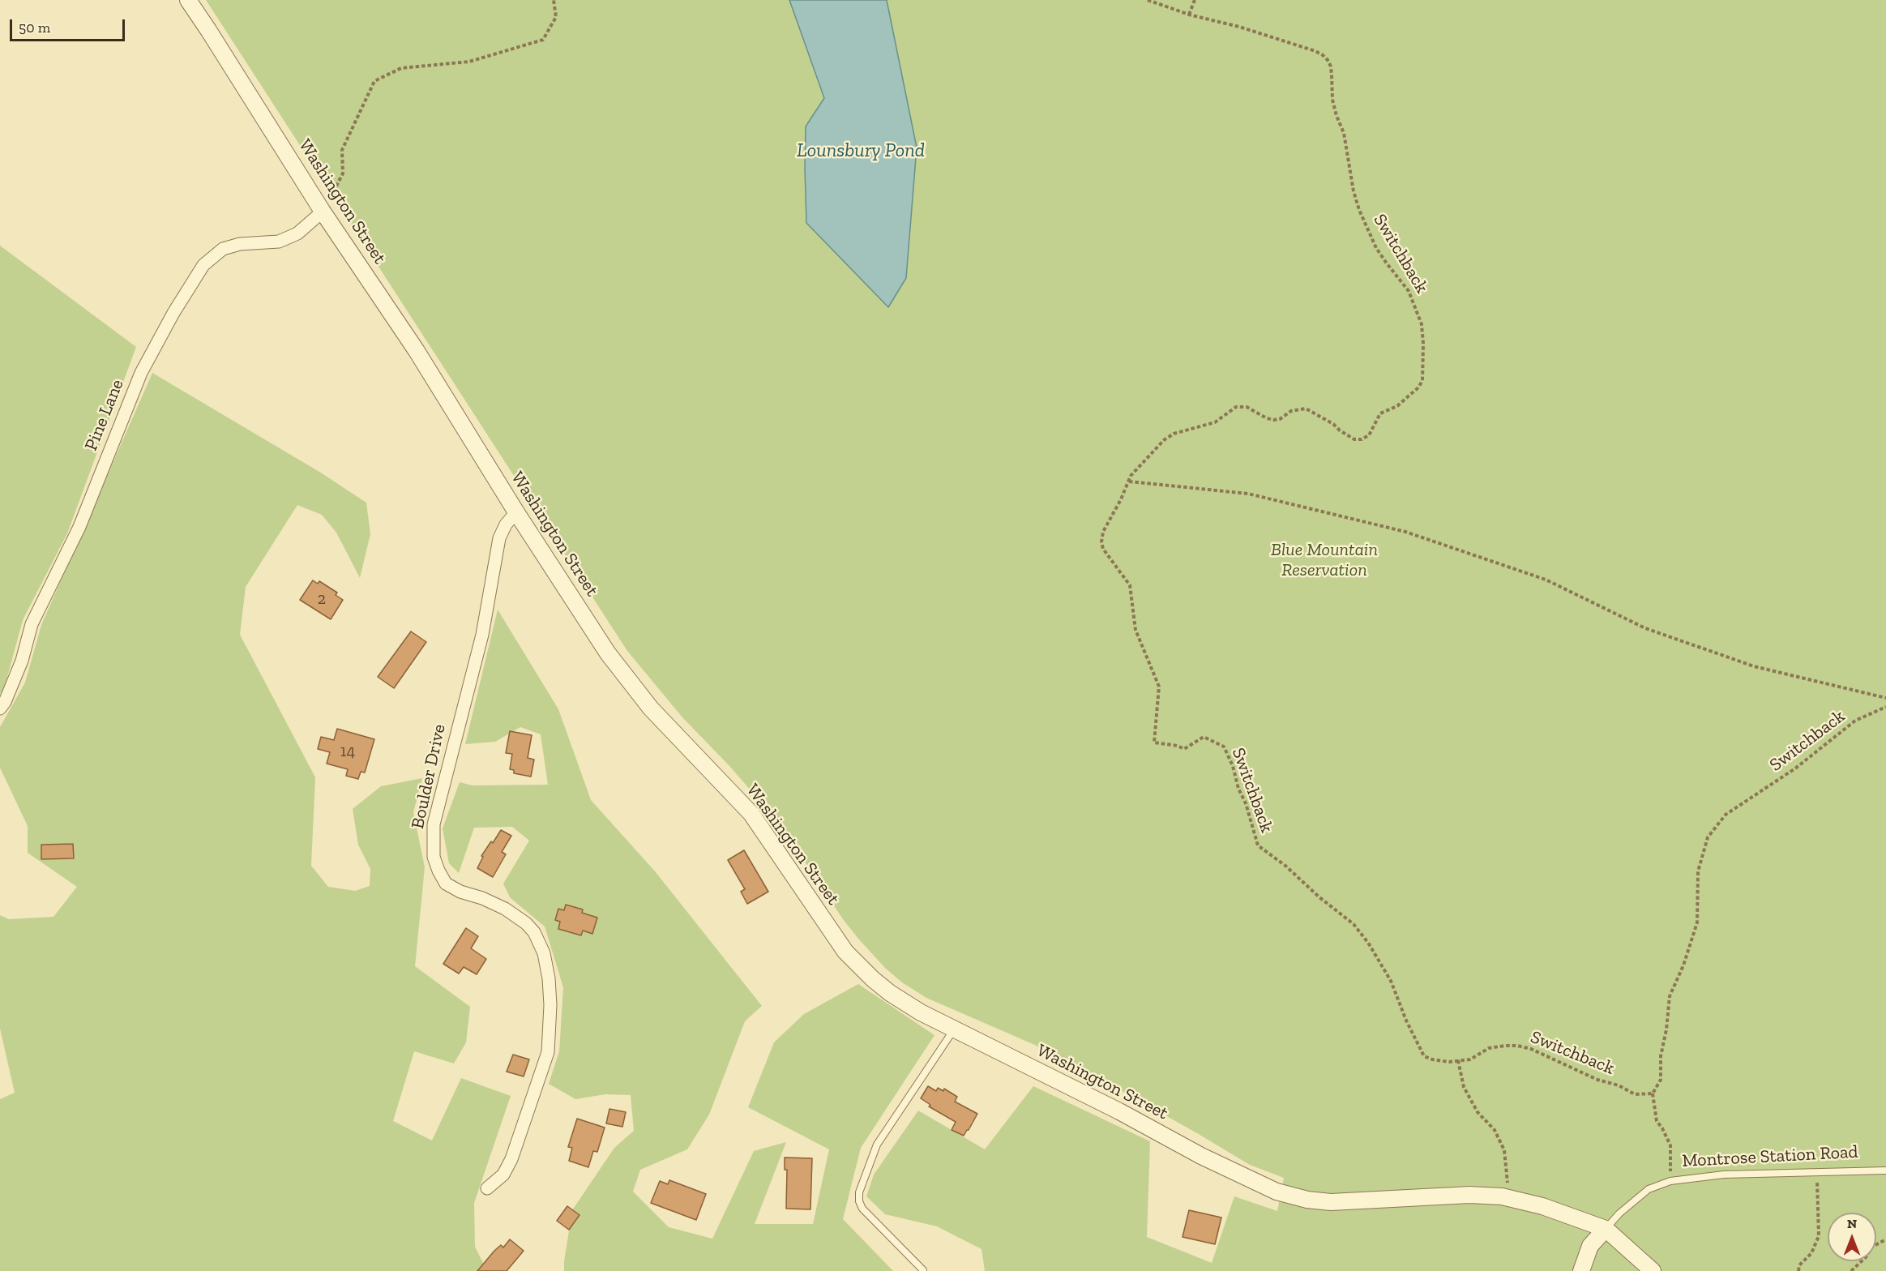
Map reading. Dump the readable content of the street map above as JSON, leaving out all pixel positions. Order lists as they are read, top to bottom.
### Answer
{
  "streets": {
    "street": [
      "Washington Street",
      "Pine Lane",
      "Boulder Drive",
      "Montrose Station Road"
    ],
    "path": ["Switchback"]
  },
  "crossings": [
    ["Washington Street", "Pine Lane"],
    ["Washington Street", "Boulder Drive"],
    ["Washington Street", "Montrose Station Road"]
  ],
  "water": ["Lounsbury Pond"],
  "parks": ["Blue Mountain Reservation"],
  "house_numbers": ["2", "14"],
  "scale_bar": "50 m",
  "north": "top"
}
